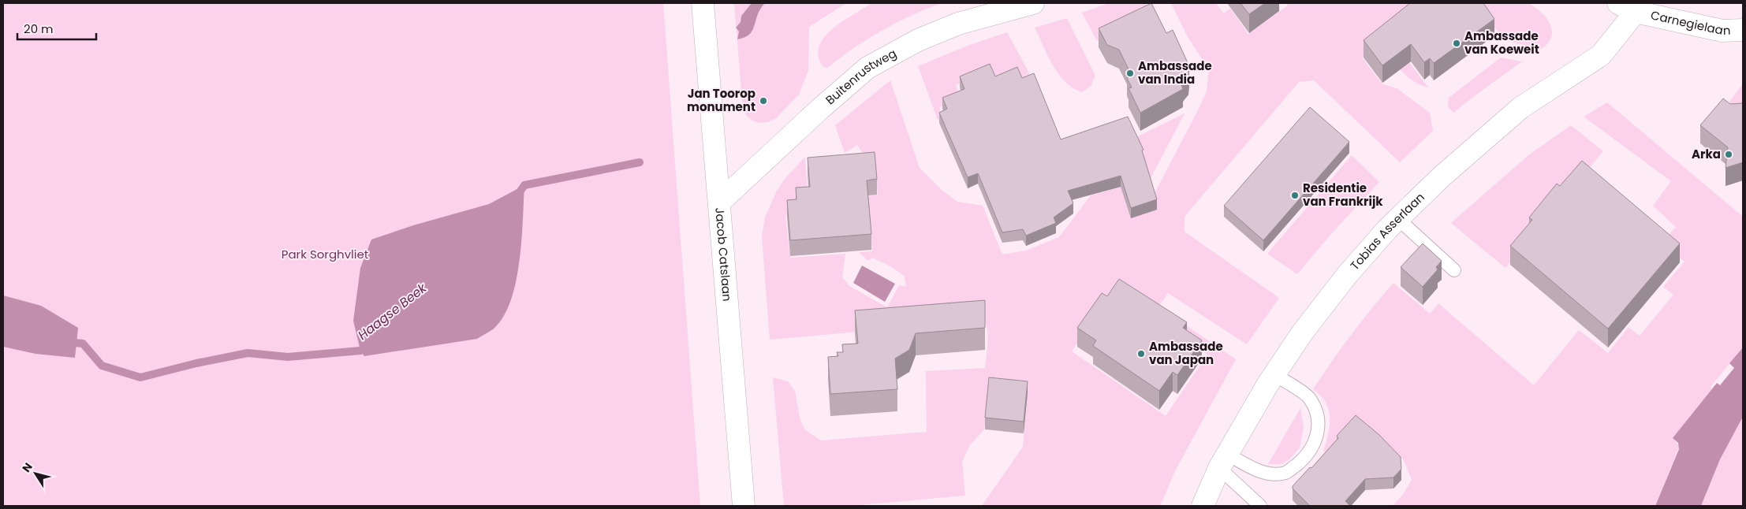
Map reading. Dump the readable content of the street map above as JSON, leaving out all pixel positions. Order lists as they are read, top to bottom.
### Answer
{
  "streets": {
    "street": [
      "Carnegielaan",
      "Buitenrustweg",
      "Tobias Asserlaan",
      "Jacob Catslaan"
    ]
  },
  "crossings": [
    ["Carnegielaan", "Tobias Asserlaan"],
    ["Buitenrustweg", "Jacob Catslaan"]
  ],
  "water": ["Haagse Beek"],
  "parks": ["Park Sorghvliet"],
  "places": [
    "Ambassade van Koeweit",
    "Ambassade van India",
    "Jan Toorop monument",
    "Arka",
    "Residentie van Frankrijk",
    "Ambassade van Japan"
  ],
  "scale_bar": "20 m",
  "north": "top left"
}
